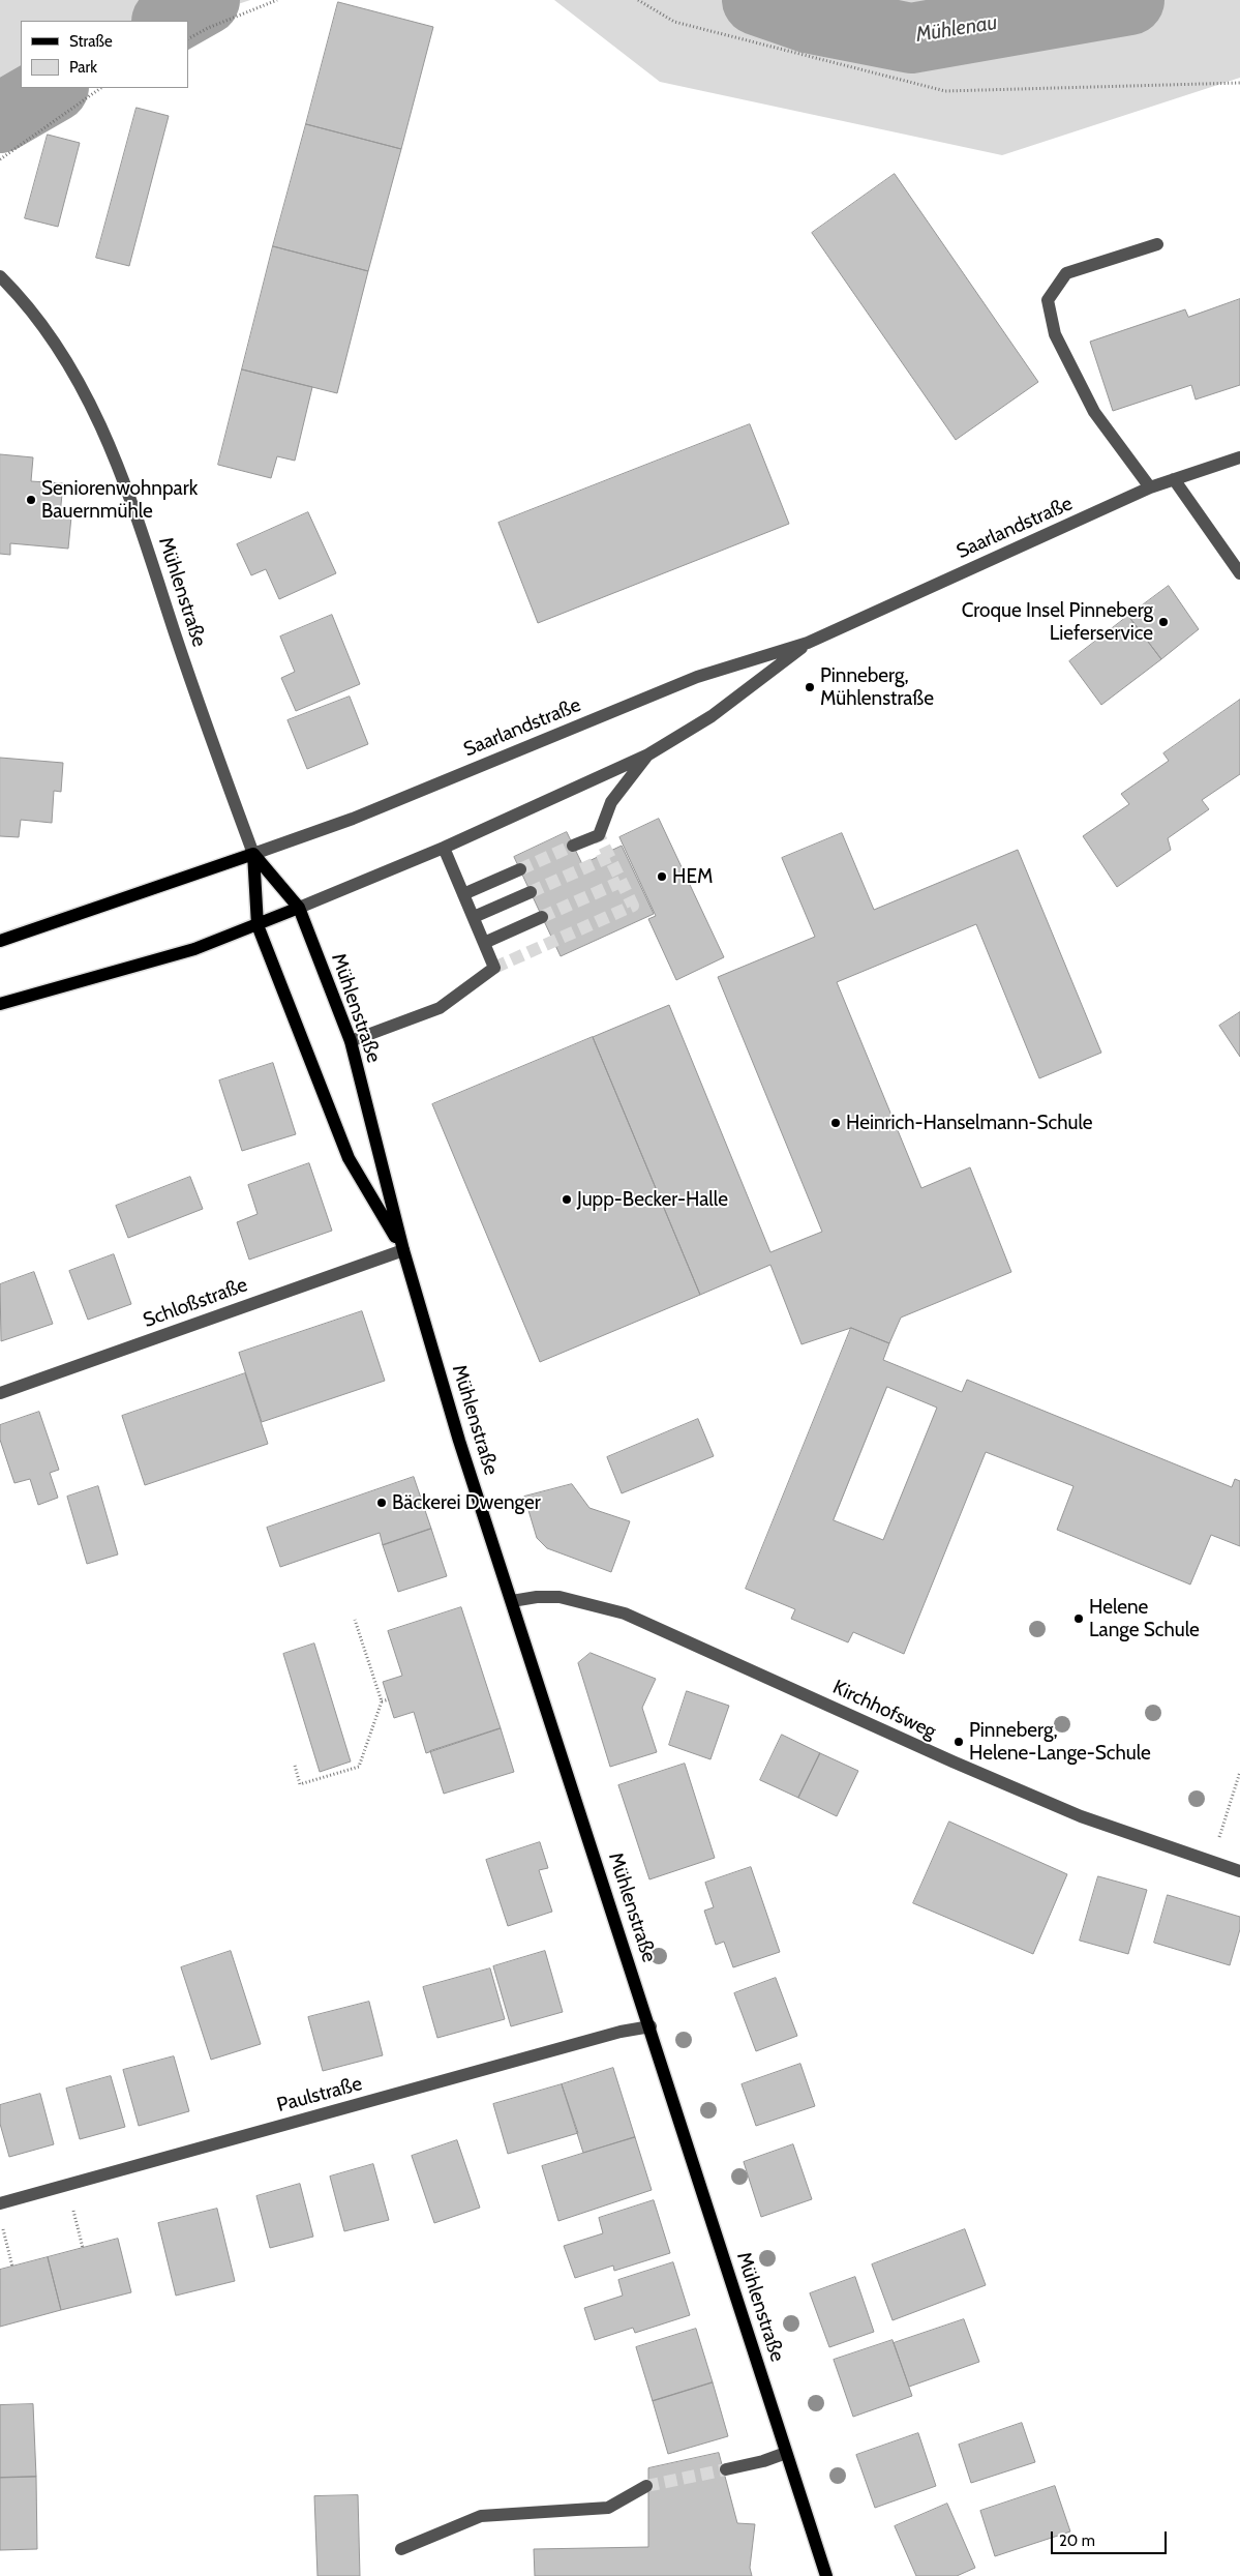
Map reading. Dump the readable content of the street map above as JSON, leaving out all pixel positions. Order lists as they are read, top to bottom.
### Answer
{
  "streets": {
    "main road": ["Mühlenstraße"],
    "street": [
      "Saarlandstraße",
      "Schloßstraße",
      "Kirchhofsweg",
      "Paulstraße"
    ]
  },
  "crossings": [
    ["Saarlandstraße", "Mühlenstraße"],
    ["Mühlenstraße", "Schloßstraße"],
    ["Mühlenstraße", "Kirchhofsweg"],
    ["Mühlenstraße", "Paulstraße"]
  ],
  "water": ["Mühlenau"],
  "places": [
    "Seniorenwohnpark Bauernmühle",
    "Croque Insel Pinneberg Lieferservice",
    "Pinneberg, Mühlenstraße",
    "HEM",
    "Heinrich-Hanselmann-Schule",
    "Jupp-Becker-Halle",
    "Bäckerei Dwenger",
    "Helene Lange Schule",
    "Pinneberg, Helene-Lange-Schule"
  ],
  "legend": ["Straße", "Park"],
  "scale_bar": "20 m"
}
